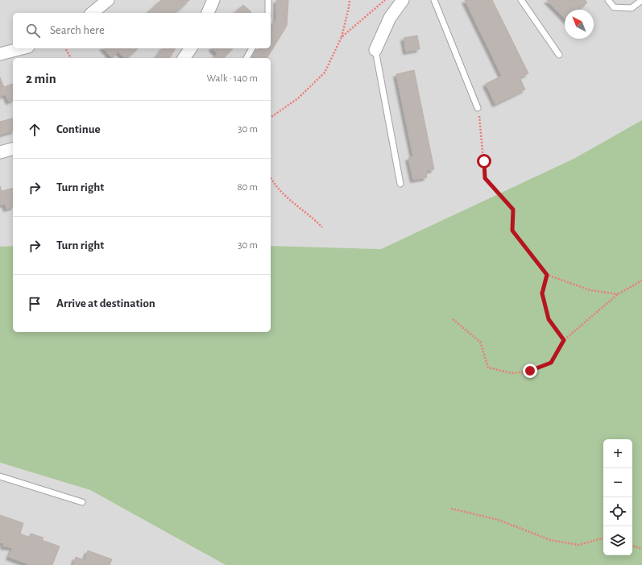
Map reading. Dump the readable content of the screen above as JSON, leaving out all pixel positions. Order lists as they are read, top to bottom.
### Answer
{
  "north": "top left",
  "page": {
    "search": "Search here",
    "heading": ["2 min", "Walk · 140 m"],
    "list": [
      ["Continue", "30 m"],
      ["Turn right", "80 m"],
      ["Turn right", "30 m"],
      "Arrive at destination"
    ],
    "map_buttons": ["+", "−"]
  }
}
